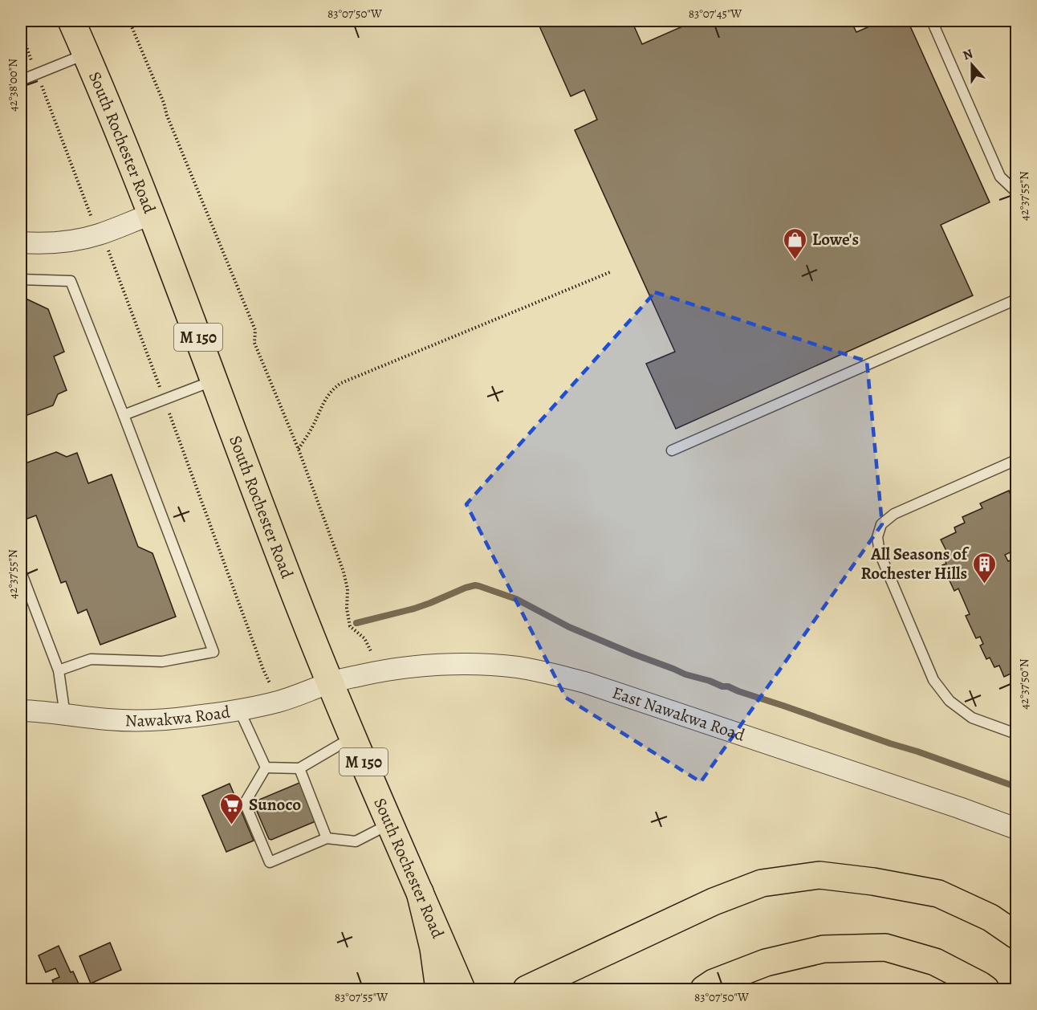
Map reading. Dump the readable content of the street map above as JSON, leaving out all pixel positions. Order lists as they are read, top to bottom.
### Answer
{
  "streets": {
    "main road": ["South Rochester Road", "M 150"],
    "street": ["East Nawakwa Road", "Nawakwa Road"]
  },
  "crossings": [
    ["South Rochester Road", "East Nawakwa Road"],
    ["South Rochester Road", "Nawakwa Road"],
    ["East Nawakwa Road", "Nawakwa Road"]
  ],
  "places": {
    "shop": ["Lowe's"],
    "building": ["All Seasons of Rochester Hills"],
    "supermarket": ["Sunoco"]
  },
  "north": "top",
  "coordinates": [
    "83°07'50\"W",
    "83°07'45\"W",
    "42°38'00\"N",
    "42°37'55\"N",
    "42°37'50\"N",
    "83°07'55\"W"
  ]
}
